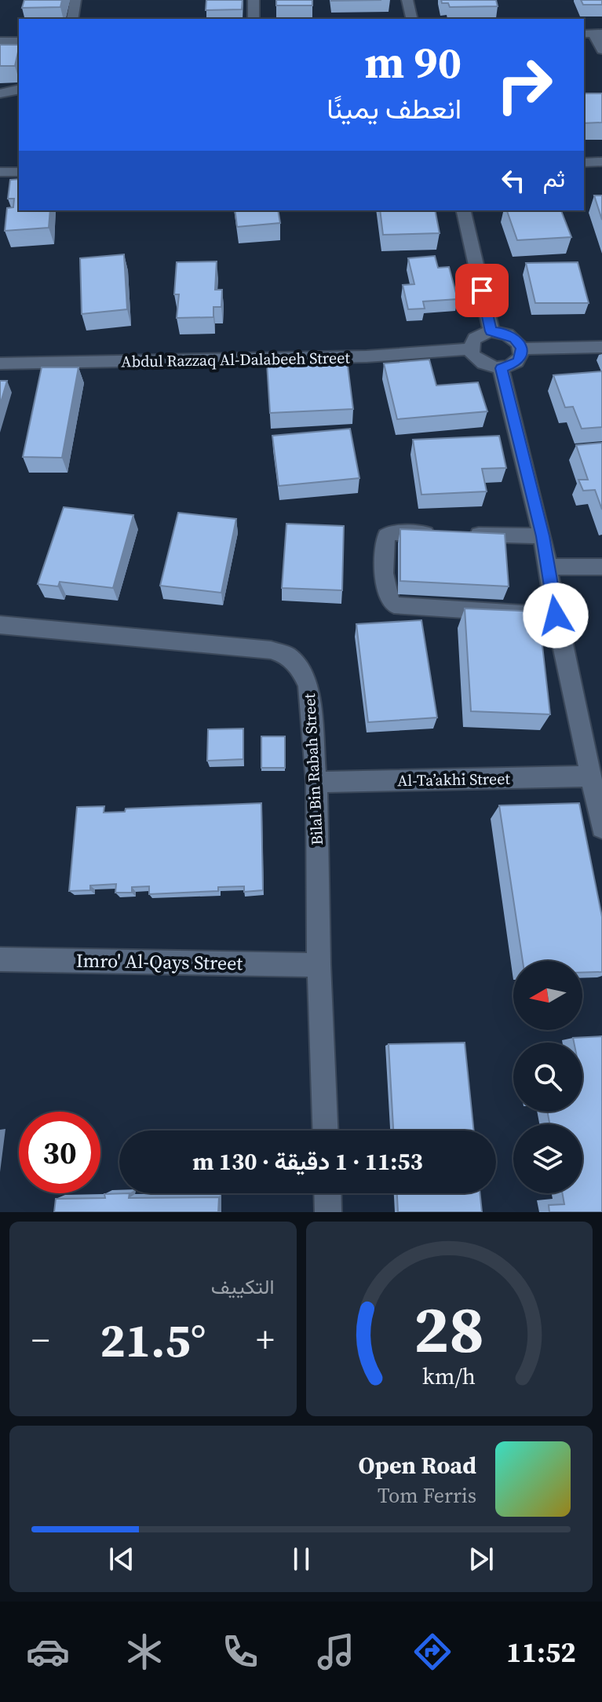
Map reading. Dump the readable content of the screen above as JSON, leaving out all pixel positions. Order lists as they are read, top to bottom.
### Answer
{
  "streets": {
    "street": [
      "Abdul Razzaq Al-Dalabeeh Street",
      "Bilal Bin Rabah Street",
      "Al-Ta’akhi Street",
      "Imro' Al-Qays Street"
    ]
  },
  "crossings": [
    ["Bilal Bin Rabah Street", "Al-Ta’akhi Street"],
    ["Bilal Bin Rabah Street", "Imro' Al-Qays Street"]
  ],
  "north": "left",
  "page": {
    "turn": ["90 m", "انعطف يمينًا"],
    "then": "ثم",
    "limit": "30",
    "trip": "11:53 · 1 دقيقة · 130 m",
    "tile": "التكييف",
    "heat": ["−", "21.5°", "+"],
    "song": ["Open Road", "Tom Ferris"],
    "tabs": "11:52",
    "gauge": ["28", "km/h"]
  }
}
